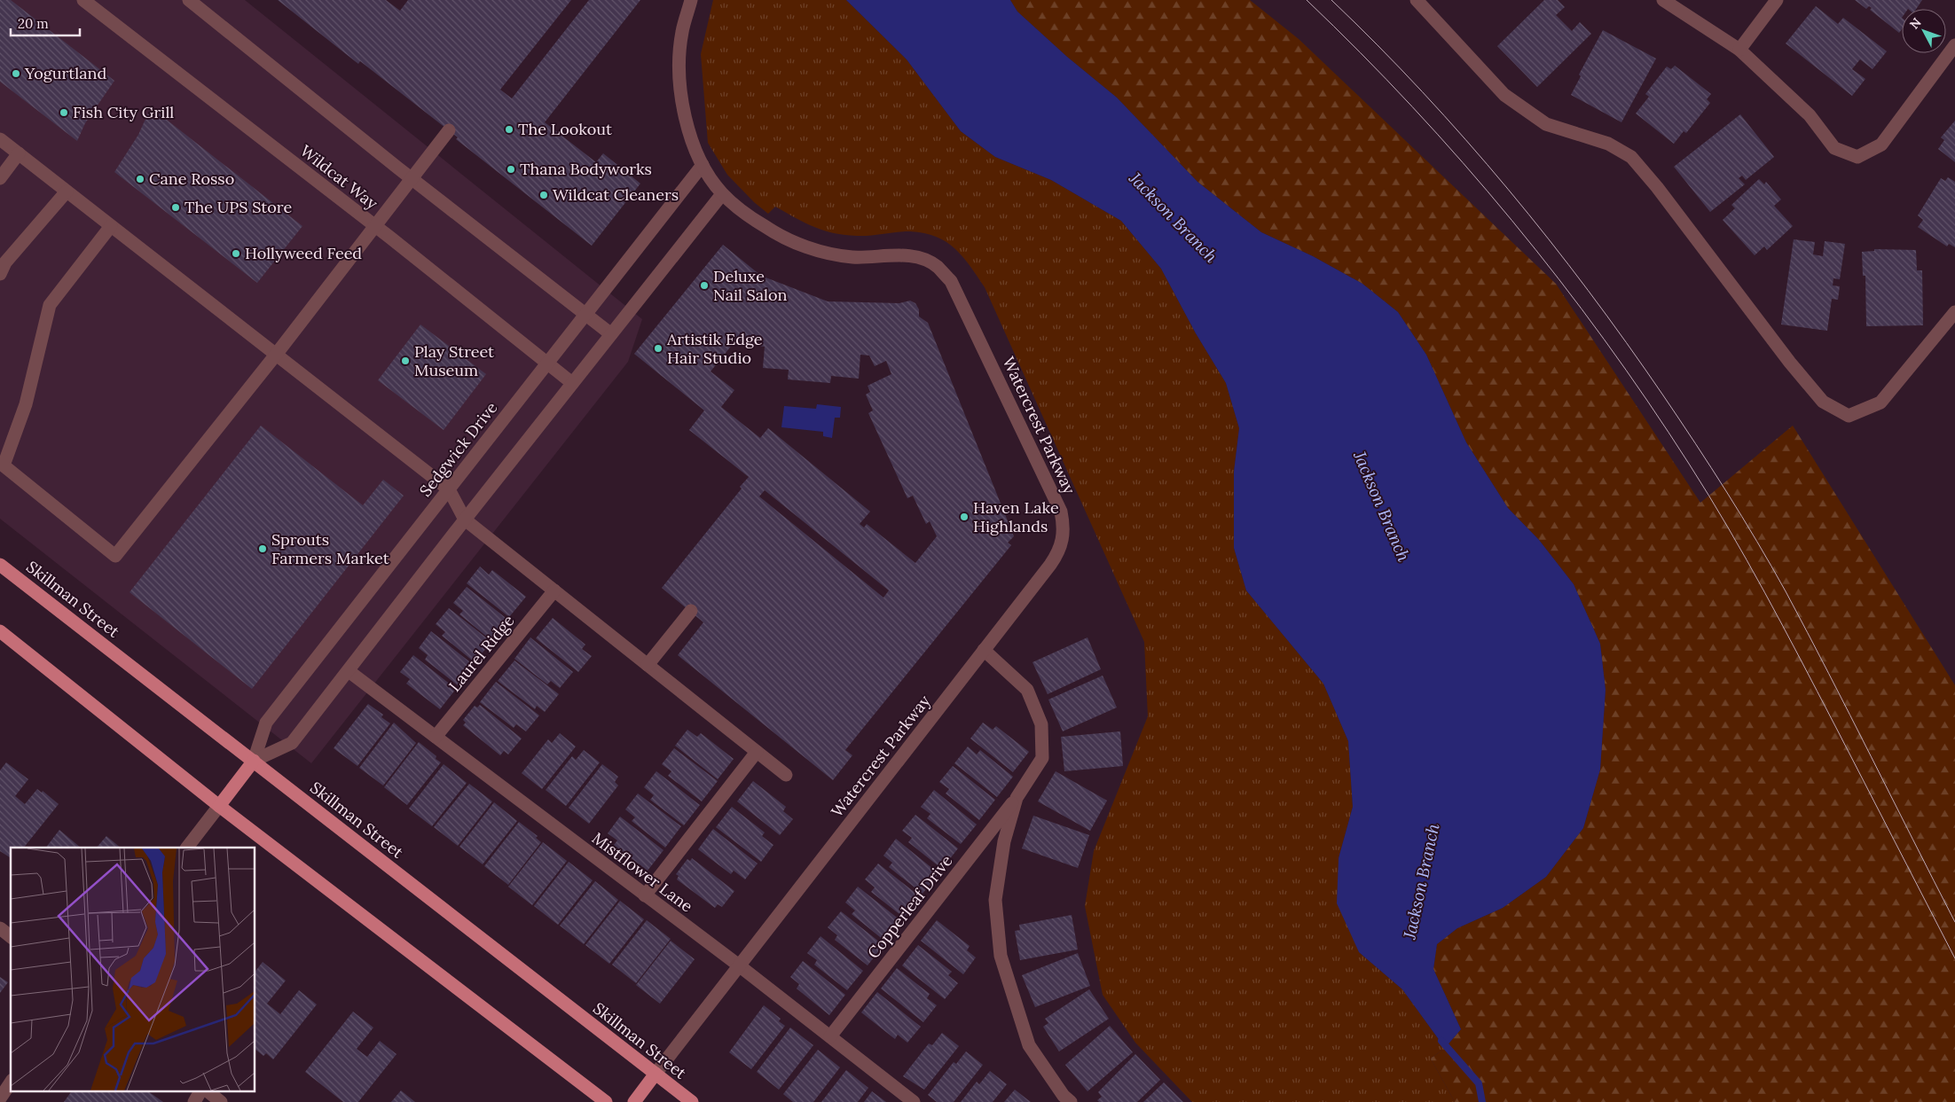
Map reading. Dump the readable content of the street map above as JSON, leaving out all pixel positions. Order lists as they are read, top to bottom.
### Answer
{
  "streets": {
    "main road": ["Sedgwick Drive", "Skillman Street"],
    "street": [
      "Wildcat Way",
      "Watercrest Parkway",
      "Laurel Ridge",
      "Mistflower Lane",
      "Copperleaf Drive"
    ]
  },
  "crossings": [
    ["Wildcat Way", "Sedgwick Drive"],
    ["Watercrest Parkway", "Sedgwick Drive"],
    ["Watercrest Parkway", "Skillman Street"],
    ["Watercrest Parkway", "Mistflower Lane"],
    ["Sedgwick Drive", "Skillman Street"],
    ["Sedgwick Drive", "Mistflower Lane"],
    ["Laurel Ridge", "Mistflower Lane"],
    ["Mistflower Lane", "Copperleaf Drive"]
  ],
  "water": ["Jackson Branch"],
  "places": [
    "Yogurtland",
    "Fish City Grill",
    "The Lookout",
    "Thana Bodyworks",
    "Cane Rosso",
    "Wildcat Cleaners",
    "The UPS Store",
    "Hollyweed Feed",
    "Deluxe Nail Salon",
    "Artistik Edge Hair Studio",
    "Play Street Museum",
    "Haven Lake Highlands",
    "Sprouts Farmers Market"
  ],
  "scale_bar": "20 m",
  "north": "top left"
}
